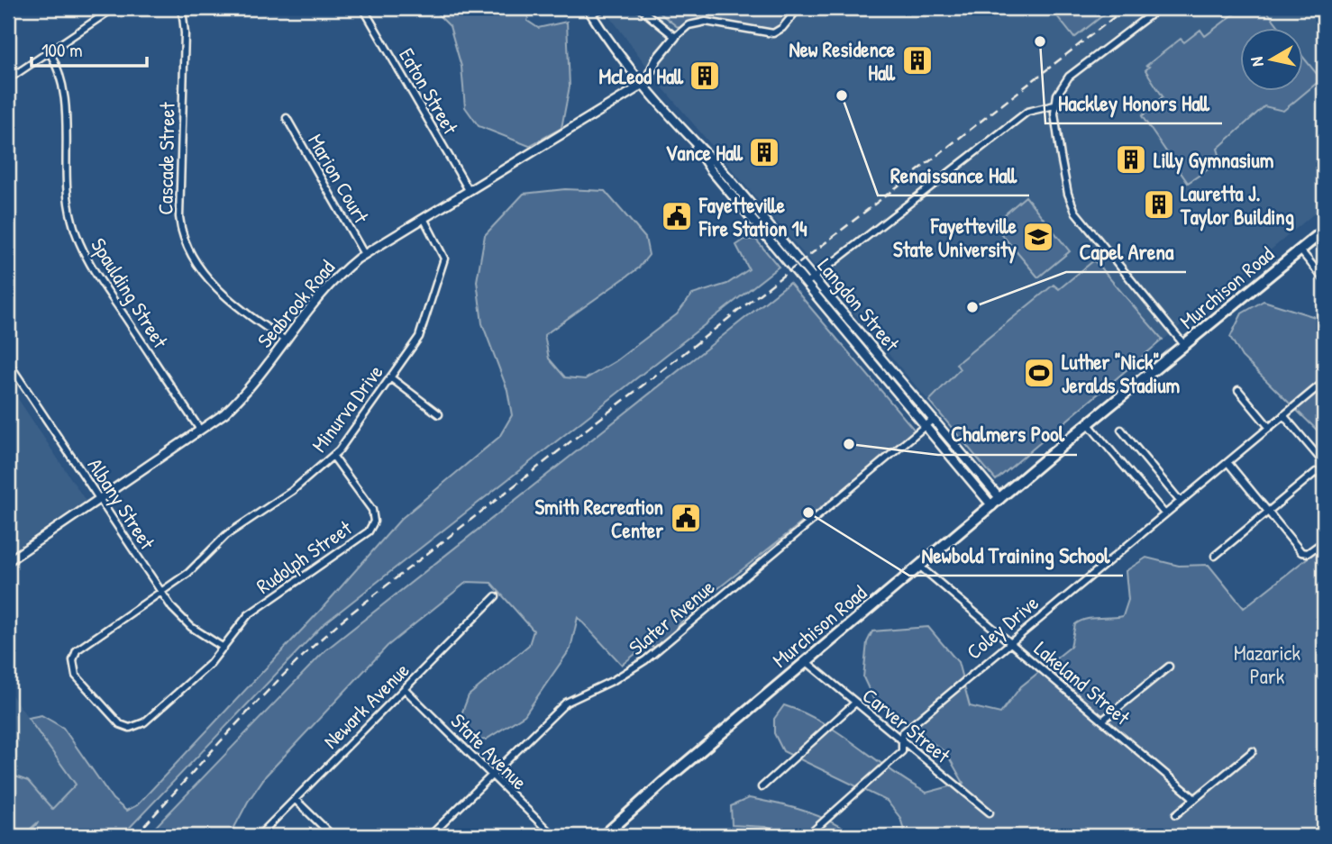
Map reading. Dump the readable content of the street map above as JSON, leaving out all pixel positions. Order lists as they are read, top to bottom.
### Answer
{
  "streets": {
    "main road": ["Murchison Road"],
    "street": [
      "Eaton Street",
      "Cascade Street",
      "Marion Court",
      "Spaulding Street",
      "Seabrook Road",
      "Langdon Street",
      "Minurva Drive",
      "Albany Street",
      "Rudolph Street",
      "Slater Avenue",
      "Coley Drive",
      "Lakeland Street",
      "Newark Avenue",
      "Carver Street",
      "State Avenue"
    ]
  },
  "crossings": [
    ["Eaton Street", "Seabrook Road"],
    ["Cascade Street", "Seabrook Road"],
    ["Marion Court", "Seabrook Road"],
    ["Murchison Road", "Langdon Street"],
    ["Murchison Road", "Lakeland Street"],
    ["Murchison Road", "Carver Street"],
    ["Spaulding Street", "Seabrook Road"],
    ["Seabrook Road", "Langdon Street"],
    ["Seabrook Road", "Minurva Drive"],
    ["Seabrook Road", "Albany Street"],
    ["Langdon Street", "Slater Avenue"],
    ["Minurva Drive", "Albany Street"],
    ["Minurva Drive", "Rudolph Street"],
    ["Albany Street", "Rudolph Street"],
    ["Slater Avenue", "State Avenue"],
    ["Coley Drive", "Lakeland Street"],
    ["Coley Drive", "Carver Street"],
    ["Newark Avenue", "State Avenue"]
  ],
  "parks": ["Mazarick Park"],
  "places": {
    "other": [
      "Hackley Honors Hall",
      "Renaissance Hall",
      "Capel Arena",
      "Chalmers Pool",
      "Newbold Training School"
    ],
    "building": [
      "New Residence Hall",
      "McLeod Hall",
      "Vance Hall",
      "Lilly Gymnasium",
      "Lauretta J. Taylor Building"
    ],
    "public building": ["Fayetteville Fire Station 14", "Smith Recreation Center"],
    "school or university": ["Fayetteville State University"],
    "sports": ["Luther \"Nick\" Jeralds Stadium"]
  },
  "scale_bar": "100 m",
  "north": "left"
}
